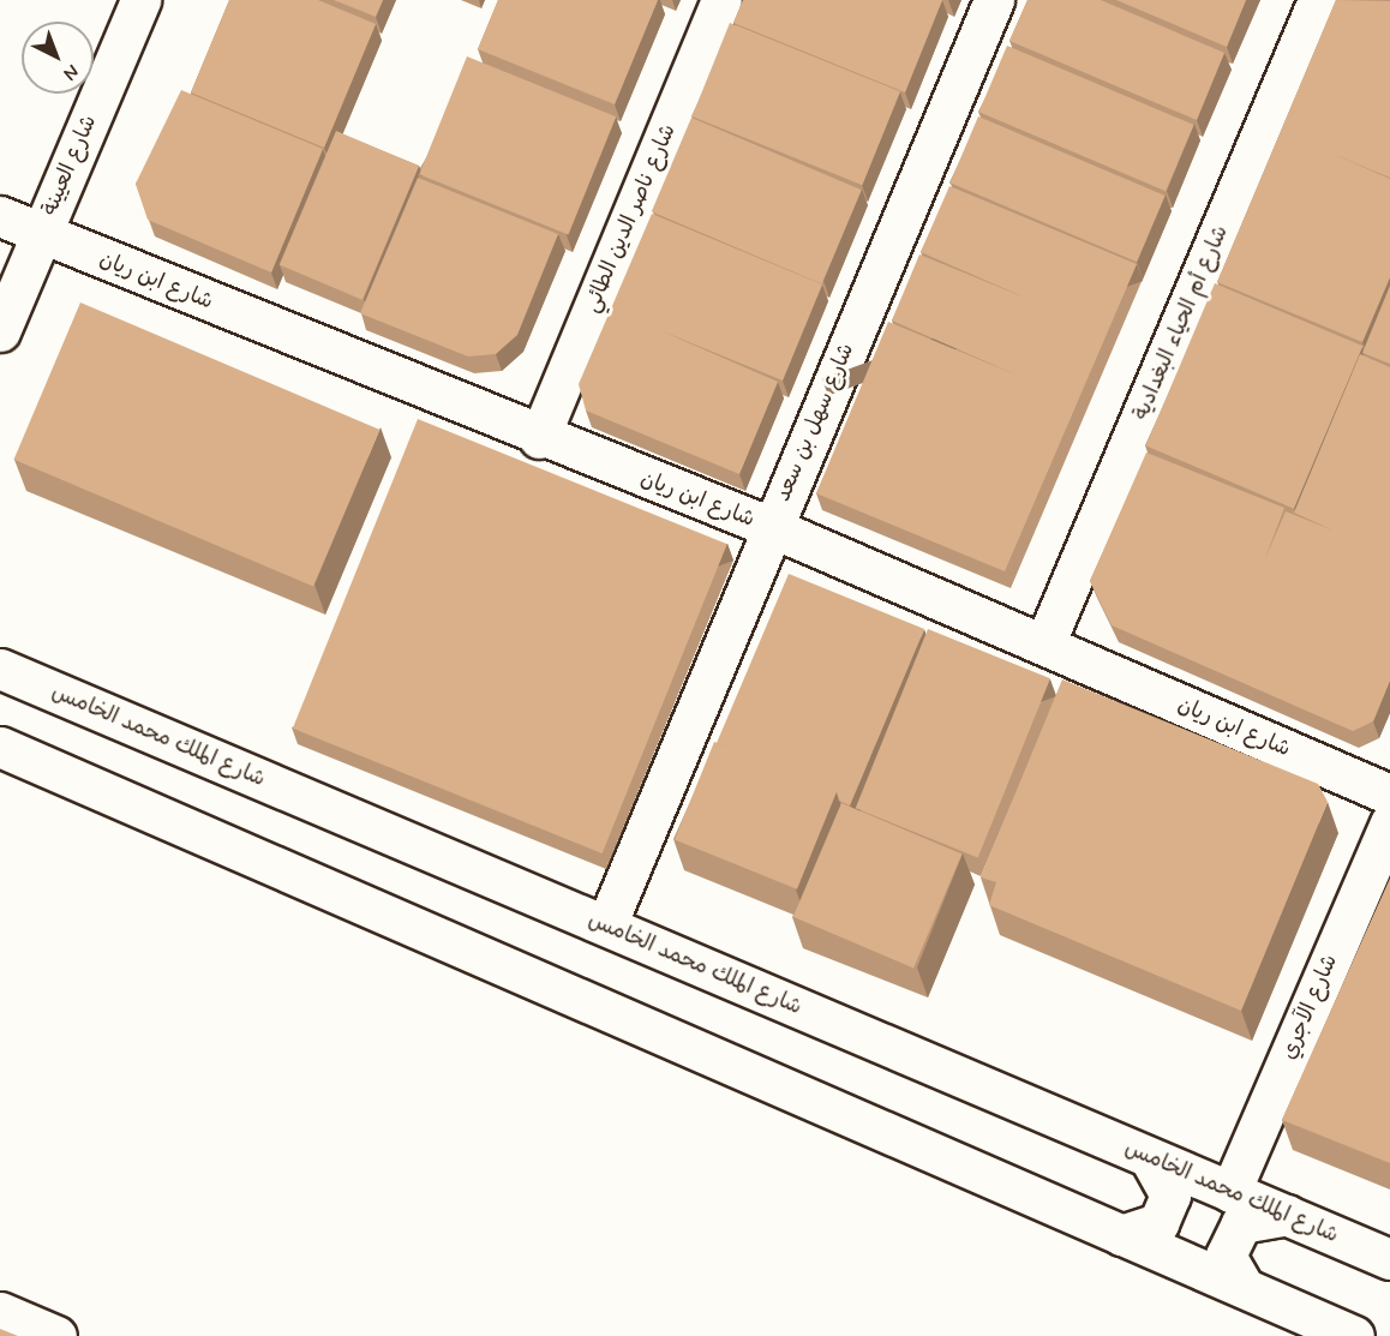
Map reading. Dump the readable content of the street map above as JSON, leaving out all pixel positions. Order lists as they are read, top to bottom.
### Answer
{
  "streets": {
    "street": [
      "شارع العيينة",
      "شارع ناصر الدين الطائي",
      "شارع ابن ريان",
      "شارع أم الحياء البغدادية",
      "شارع سهل بن سعد",
      "شارع الملك محمد الخامس",
      "شارع الآجري"
    ]
  },
  "crossings": [
    ["شارع العيينة", "شارع ابن ريان"],
    ["شارع ناصر الدين الطائي", "شارع ابن ريان"],
    ["شارع ابن ريان", "شارع أم الحياء البغدادية"],
    ["شارع ابن ريان", "شارع سهل بن سعد"],
    ["شارع سهل بن سعد", "شارع الملك محمد الخامس"],
    ["شارع الملك محمد الخامس", "شارع الآجري"]
  ],
  "north": "bottom right"
}
